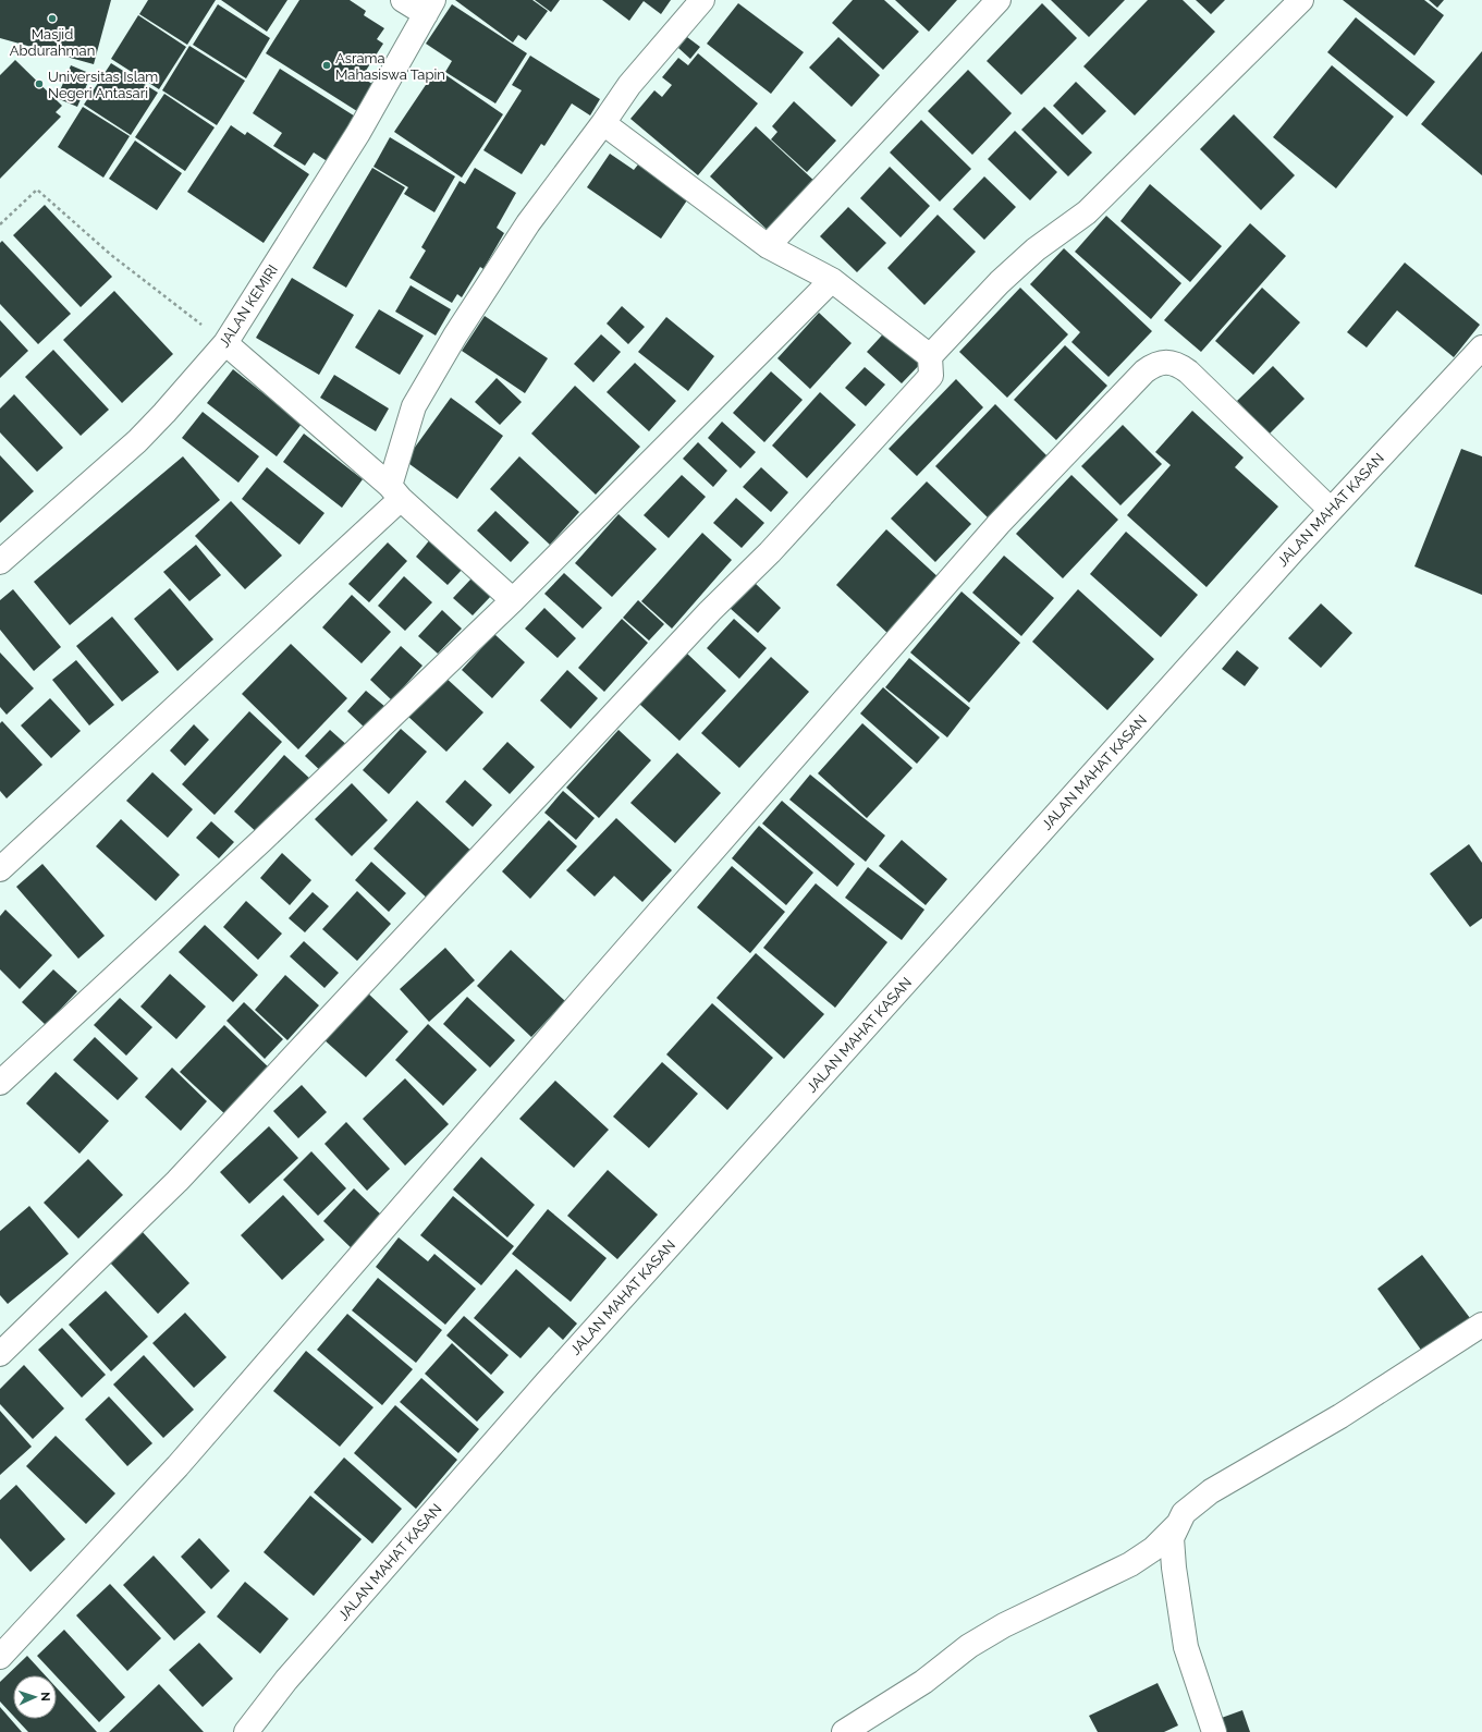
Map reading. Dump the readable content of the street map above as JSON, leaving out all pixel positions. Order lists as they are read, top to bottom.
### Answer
{
  "streets": {
    "street": ["JALAN KEMIRI", "JALAN MAHAT KASAN"]
  },
  "places": ["Masjid Abdurahman", "Asrama Mahasiswa Tapin", "Universitas Islam Negeri Antasari"],
  "north": "right"
}
